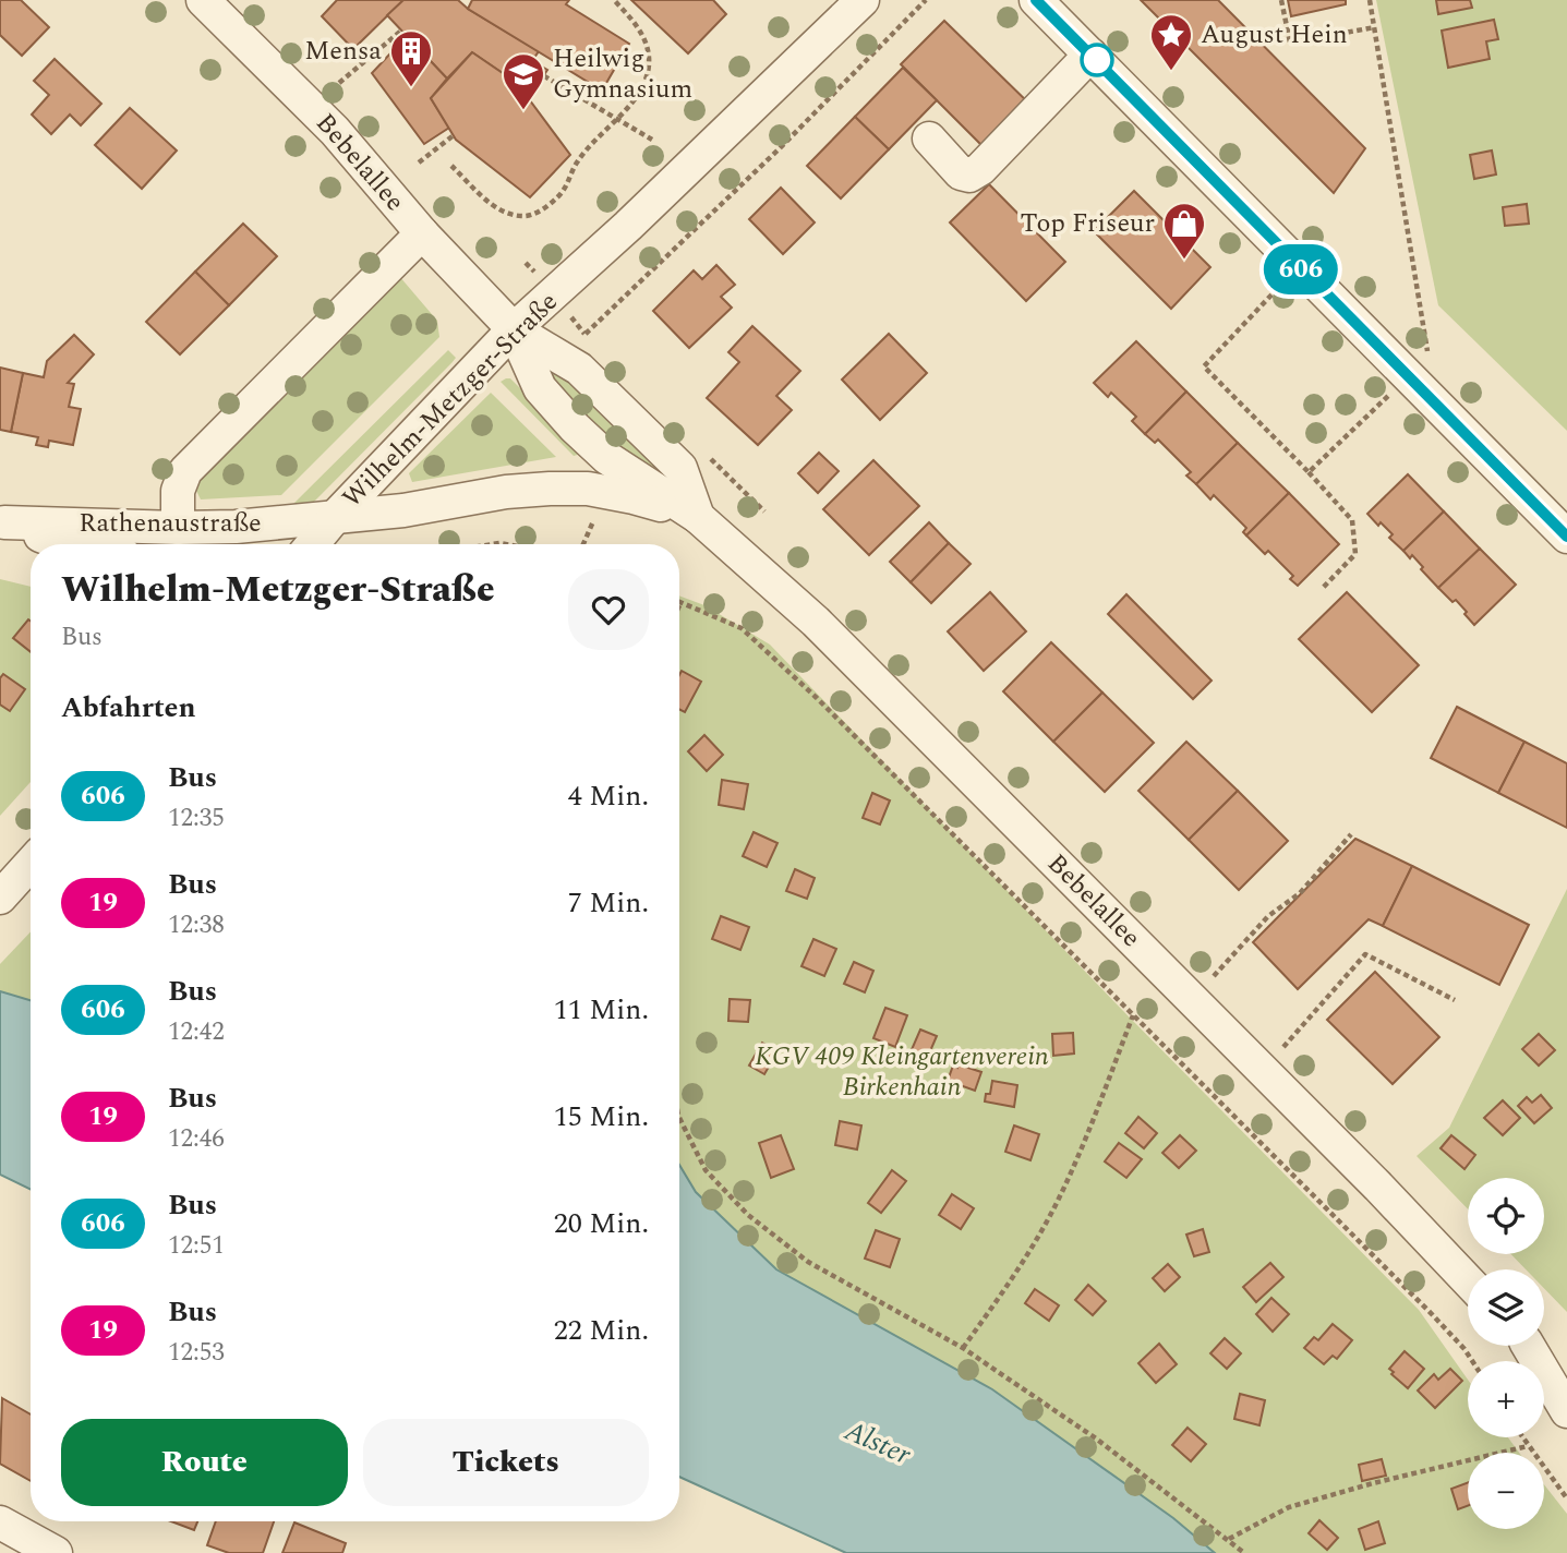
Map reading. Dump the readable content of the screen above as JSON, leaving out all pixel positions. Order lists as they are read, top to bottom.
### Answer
{
  "streets": {
    "street": ["Bebelallee", "Wilhelm-Metzger-Straße", "Rathenaustraße"]
  },
  "crossings": [
    ["Bebelallee", "Wilhelm-Metzger-Straße"],
    ["Wilhelm-Metzger-Straße", "Rathenaustraße"]
  ],
  "water": ["Alster"],
  "parks": ["KGV 409 Kleingartenverein Birkenhain"],
  "places": {
    "place": ["August Hein"],
    "building": ["Mensa"],
    "school or university": ["Heilwig Gymnasium"],
    "shop": ["Top Friseur"]
  },
  "lines": ["bus line 606"],
  "page": {
    "on_map": "606",
    "heading": [
      ["Wilhelm-Metzger-Straße", "Bus"],
      "Abfahrten"
    ],
    "list": [
      {
        "mark": "606",
        "name": "Bus",
        "note": "12:35",
        "value": "4 Min."
      },
      {
        "mark": "19",
        "name": "Bus",
        "note": "12:38",
        "value": "7 Min."
      },
      {
        "mark": "606",
        "name": "Bus",
        "note": "12:42",
        "value": "11 Min."
      },
      {
        "mark": "19",
        "name": "Bus",
        "note": "12:46",
        "value": "15 Min."
      },
      {
        "mark": "606",
        "name": "Bus",
        "note": "12:51",
        "value": "20 Min."
      },
      {
        "mark": "19",
        "name": "Bus",
        "note": "12:53",
        "value": "22 Min."
      }
    ],
    "map_buttons": ["+", "−"],
    "buttons": ["Route", "Tickets"]
  }
}
